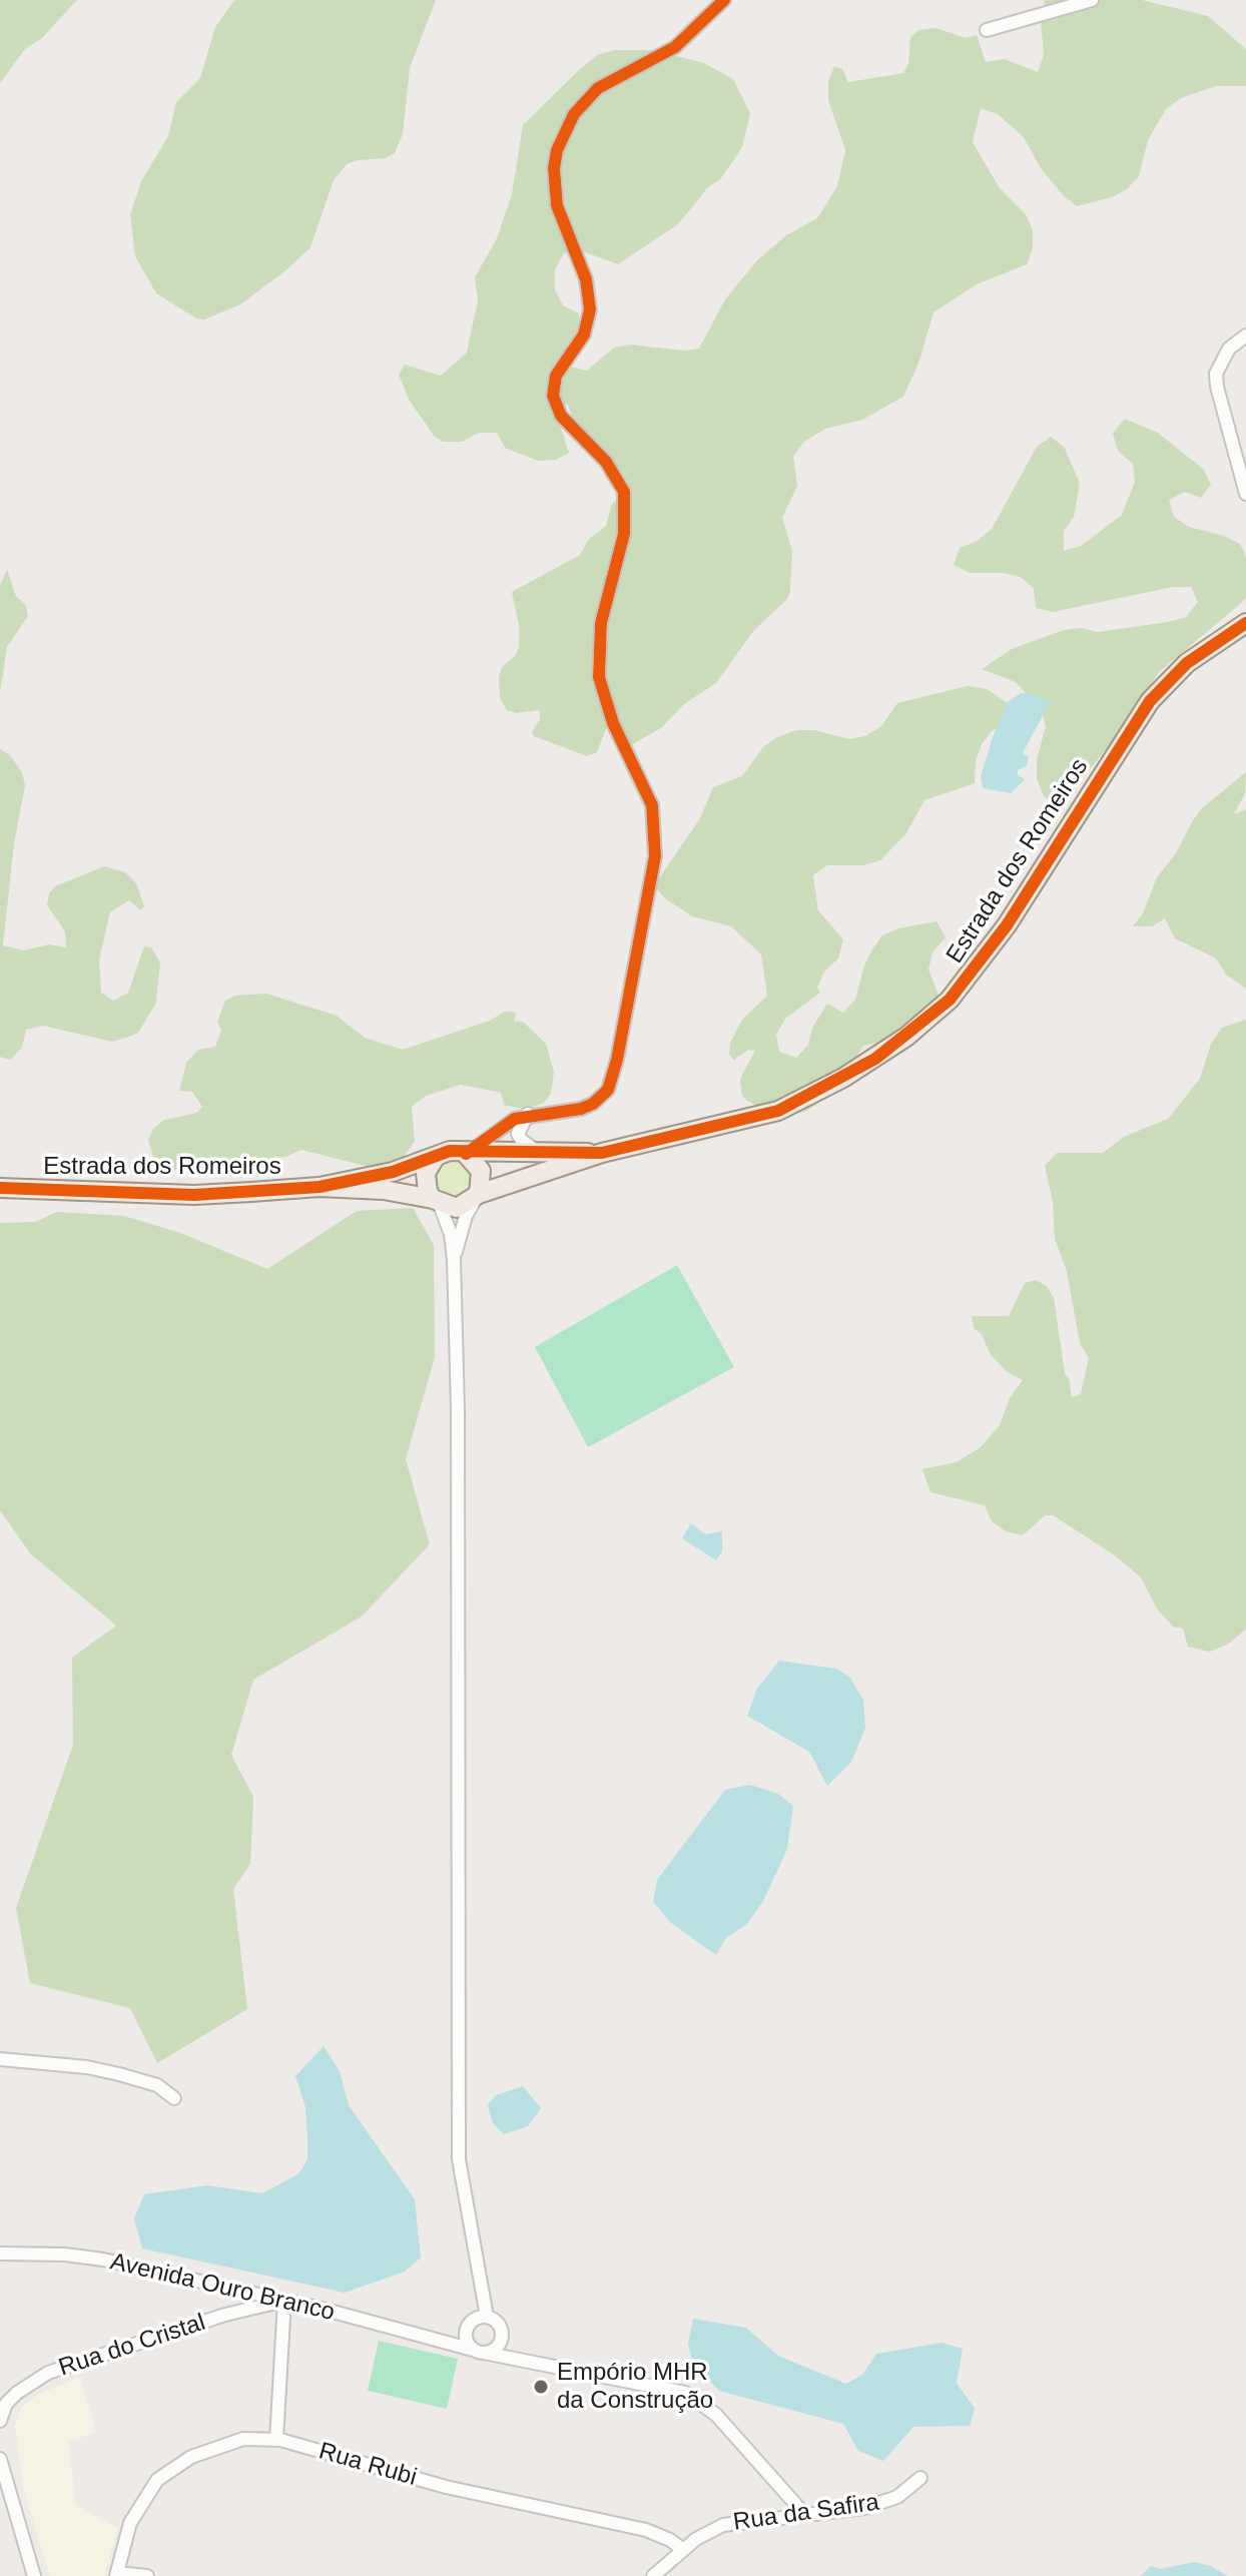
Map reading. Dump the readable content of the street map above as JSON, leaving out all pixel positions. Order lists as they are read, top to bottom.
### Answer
{
  "streets": {
    "main road": ["Estrada dos Romeiros"],
    "street": [
      "Avenida Ouro Branco",
      "Rua do Cristal",
      "Rua Rubi",
      "Rua da Safira"
    ]
  },
  "crossings": [
    ["Avenida Ouro Branco", "Rua do Cristal"],
    ["Avenida Ouro Branco", "Rua da Safira"],
    ["Rua Rubi", "Rua da Safira"]
  ],
  "places": ["Empório MHR da Construção"]
}
